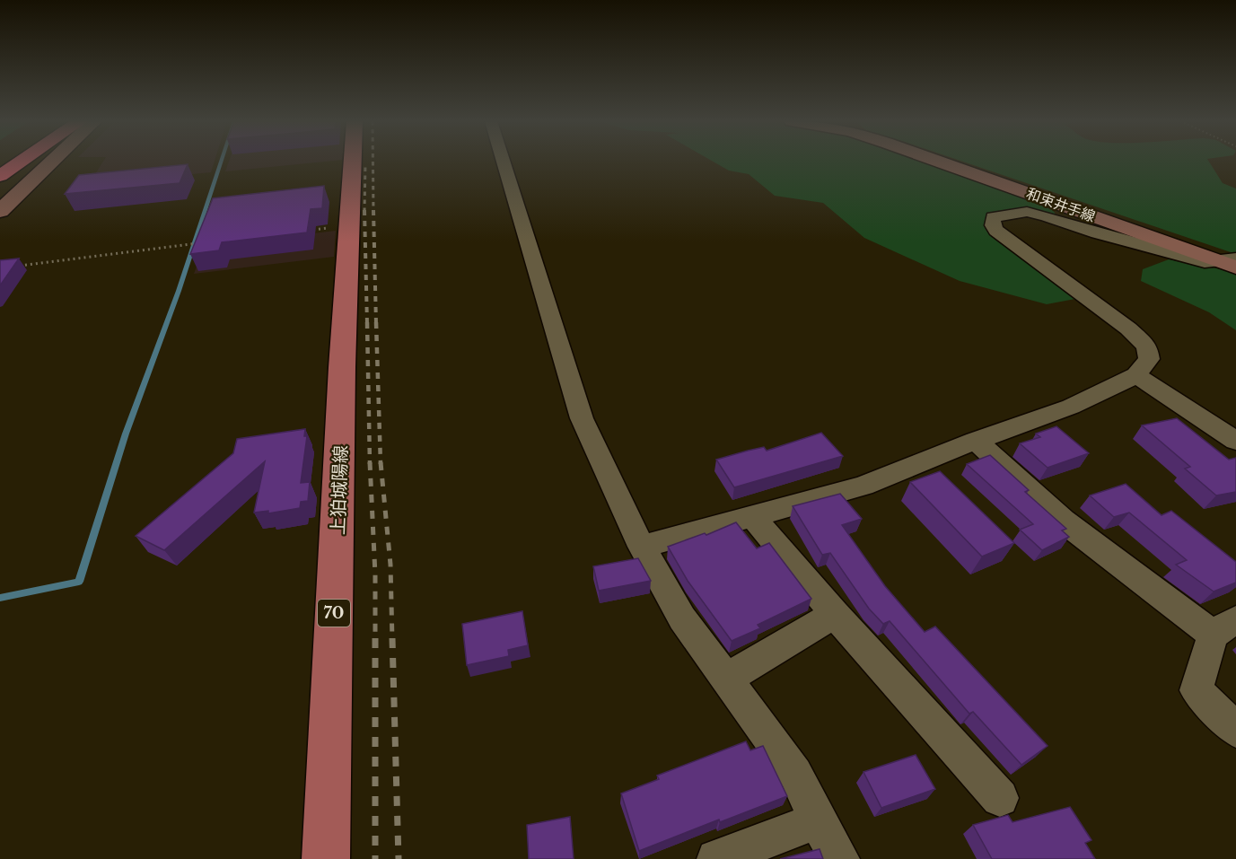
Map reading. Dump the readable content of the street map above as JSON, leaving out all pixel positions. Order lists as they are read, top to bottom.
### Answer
{
  "streets": {
    "main road": ["和束井手線", "上狛城陽線", "70"]
  }
}
